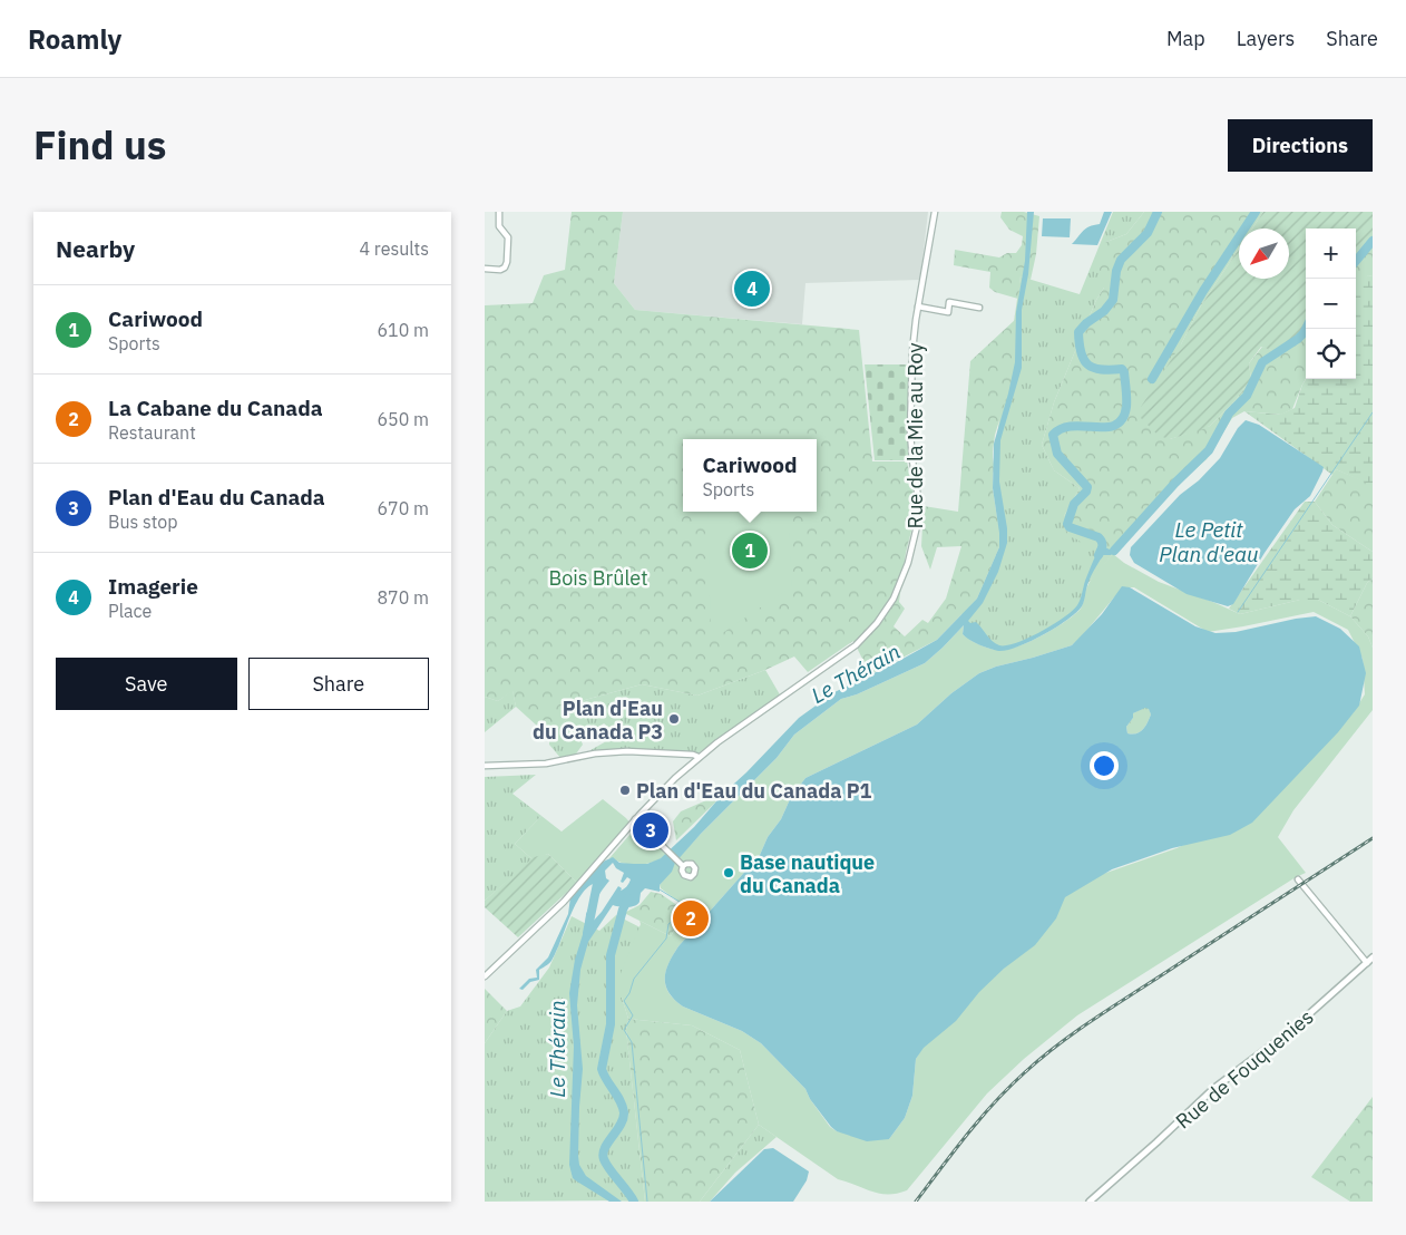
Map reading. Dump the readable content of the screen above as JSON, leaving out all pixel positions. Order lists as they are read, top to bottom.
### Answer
{
  "streets": {
    "street": ["Rue de la Mie au Roy", "Rue de Fouquenies"]
  },
  "water": ["Le Petit Plan d'eau", "Le Thérain"],
  "parks": ["Bois Brûlet"],
  "places": ["Plan d'Eau du Canada P3", "Plan d'Eau du Canada P1", "Base nautique du Canada"],
  "north": "bottom left",
  "page": {
    "header": "Roamly",
    "nav": ["Map", "Layers", "Share"],
    "title": "Find us",
    "buttons": [
      "Directions",
      ["Save", "Share"]
    ],
    "heading": ["Nearby", "4 results"],
    "map_buttons": ["+", "−"],
    "pins": [
      "4",
      "1",
      "3",
      "2"
    ],
    "list": [
      {
        "mark": "1",
        "name": "Cariwood",
        "note": "Sports",
        "value": "610 m"
      },
      {
        "mark": "2",
        "name": "La Cabane du Canada",
        "note": "Restaurant",
        "value": "650 m"
      },
      {
        "mark": "3",
        "name": "Plan d'Eau du Canada",
        "note": "Bus stop",
        "value": "670 m"
      },
      {
        "mark": "4",
        "name": "Imagerie",
        "note": "Place",
        "value": "870 m"
      }
    ],
    "popup": ["Cariwood", "Sports"]
  }
}
